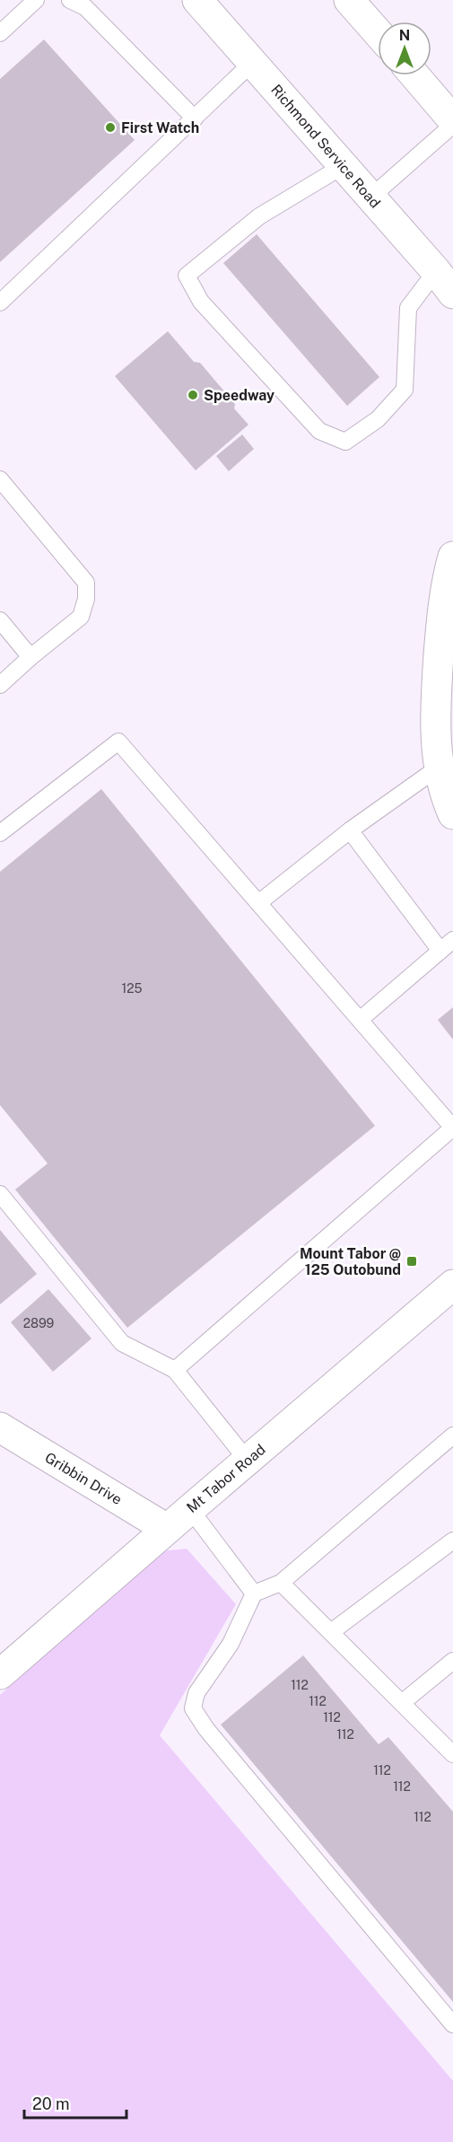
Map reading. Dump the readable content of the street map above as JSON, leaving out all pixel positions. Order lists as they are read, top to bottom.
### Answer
{
  "streets": {
    "main road": ["Richmond Service Road", "Gribbin Drive", "Mt Tabor Road"]
  },
  "crossings": [
    ["Gribbin Drive", "Mt Tabor Road"]
  ],
  "places": {
    "other": ["First Watch", "Speedway"],
    "transit": ["Mount Tabor @ 125 Outobund"]
  },
  "house_numbers": [
    "125",
    "2899",
    "112",
    "112",
    "112",
    "112",
    "112",
    "112",
    "112"
  ],
  "scale_bar": "20 m",
  "north": "top"
}
